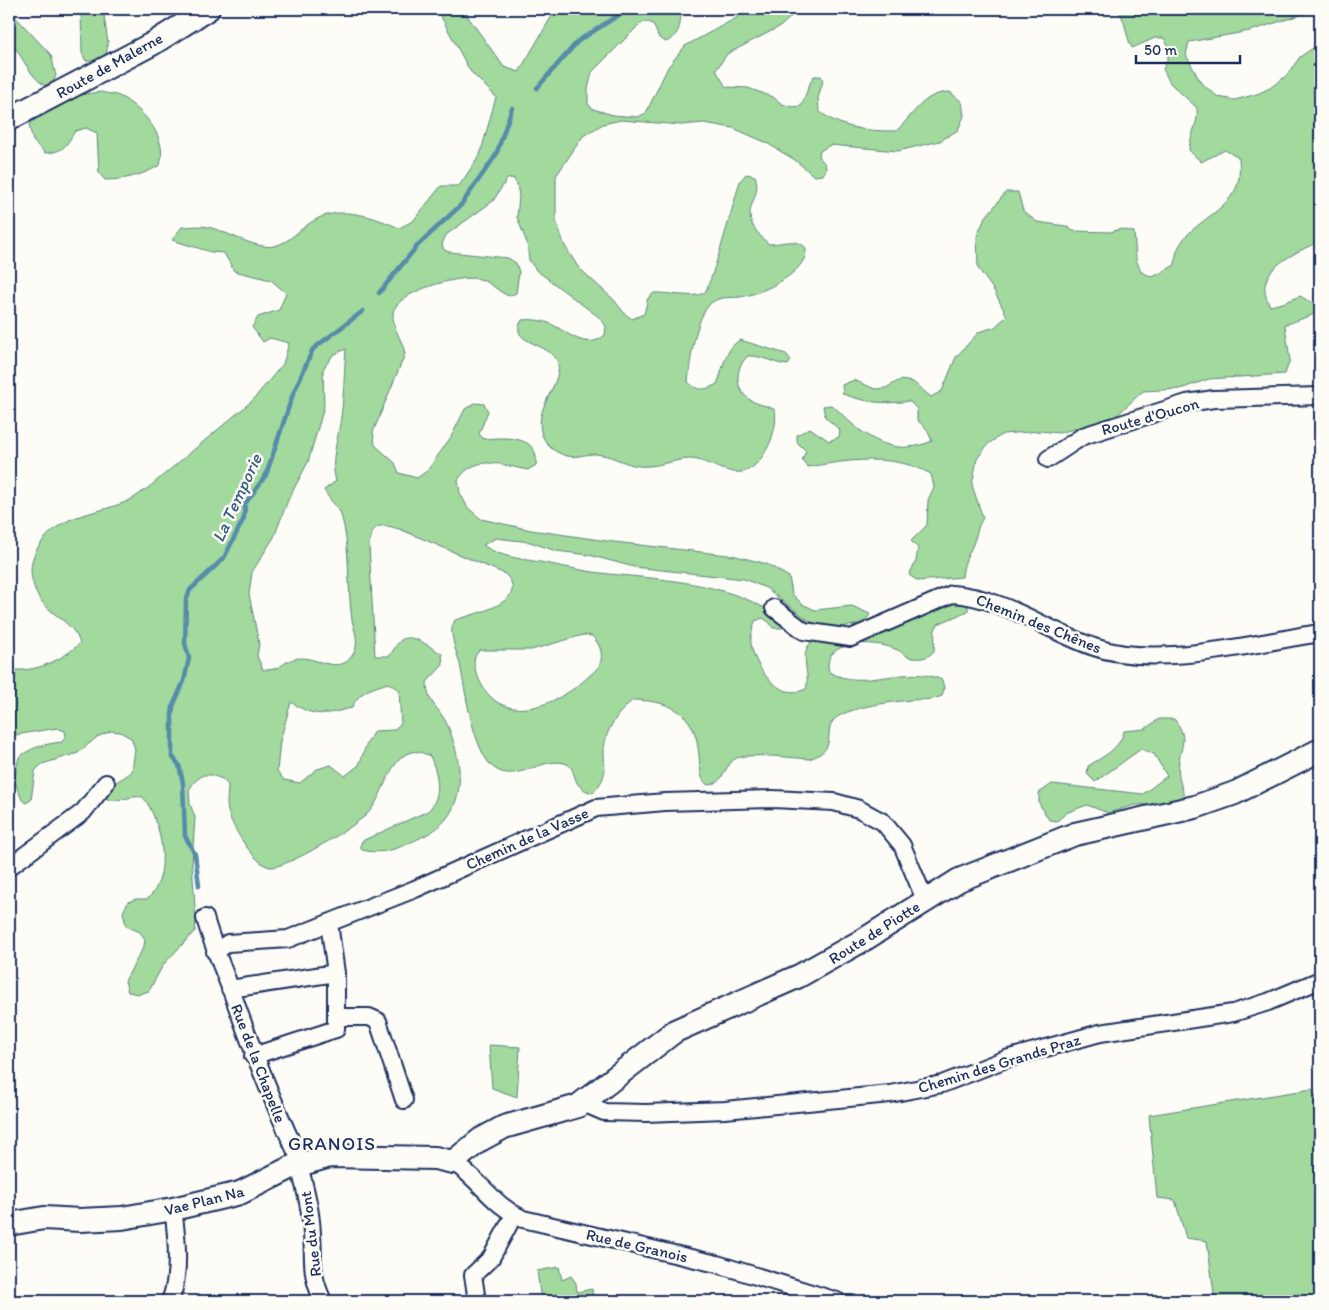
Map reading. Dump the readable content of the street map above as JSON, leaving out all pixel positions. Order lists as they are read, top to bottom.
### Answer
{
  "streets": {
    "street": [
      "Route de Malerne",
      "Route d'Oucon",
      "Chemin des Chênes",
      "Chemin de la Vasse",
      "Route de Piotte",
      "Rue de la Chapelle",
      "Chemin des Grands Praz",
      "Vae Plan Na",
      "Rue du Mont",
      "Rue de Granois"
    ]
  },
  "crossings": [
    ["Chemin de la Vasse", "Route de Piotte"],
    ["Chemin de la Vasse", "Rue de la Chapelle"],
    ["Route de Piotte", "Chemin des Grands Praz"],
    ["Route de Piotte", "Vae Plan Na"],
    ["Route de Piotte", "Rue de Granois"],
    ["Rue de la Chapelle", "Vae Plan Na"],
    ["Rue de la Chapelle", "Rue du Mont"],
    ["Vae Plan Na", "Rue du Mont"],
    ["Vae Plan Na", "Rue de Granois"]
  ],
  "districts": ["GRANOIS"],
  "water": ["La Temporie"],
  "scale_bar": "50 m"
}
